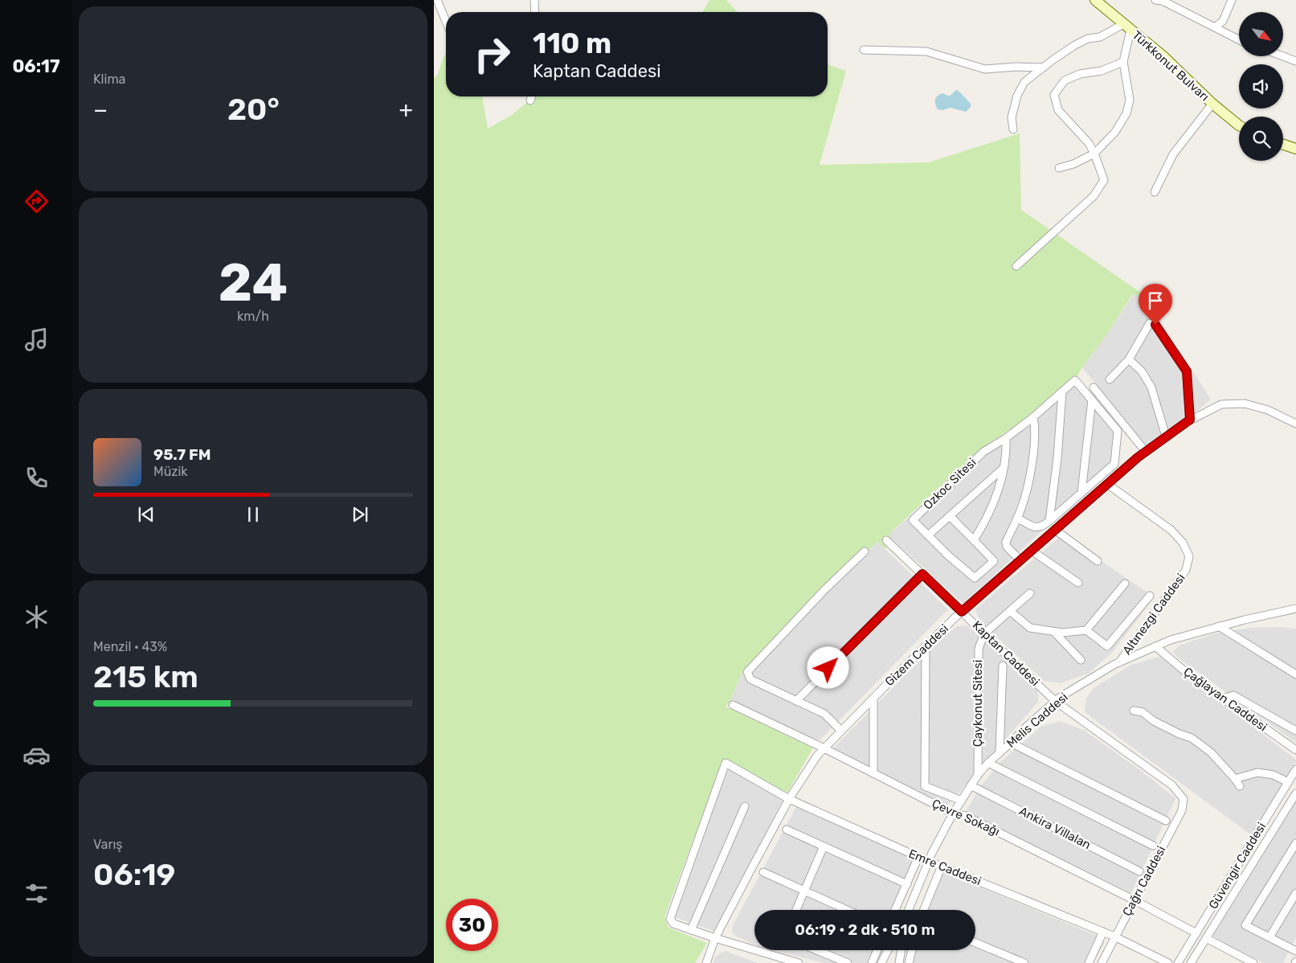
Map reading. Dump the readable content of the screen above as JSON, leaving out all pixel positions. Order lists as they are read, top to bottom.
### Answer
{
  "streets": {
    "street": [
      "Türkkonut Bulvarı",
      "Ozkoc Sitesi",
      "Altınezgi Caddesi",
      "Kaptan Caddesi",
      "Gizem Caddesi",
      "Çağlayan Caddesi",
      "Çaykonut Sitesi",
      "Melis Caddesi",
      "Çevre Sokağı",
      "Ankira Villalan",
      "Güvengir Caddesi",
      "Emre Caddesi",
      "Çağrı Caddesi"
    ]
  },
  "crossings": [
    ["Altınezgi Caddesi", "Gizem Caddesi"],
    ["Altınezgi Caddesi", "Melis Caddesi"],
    ["Kaptan Caddesi", "Gizem Caddesi"],
    ["Kaptan Caddesi", "Çaykonut Sitesi"],
    ["Kaptan Caddesi", "Melis Caddesi"],
    ["Kaptan Caddesi", "Çağrı Caddesi"],
    ["Gizem Caddesi", "Çevre Sokağı"],
    ["Gizem Caddesi", "Emre Caddesi"],
    ["Çağlayan Caddesi", "Melis Caddesi"],
    ["Çaykonut Sitesi", "Melis Caddesi"],
    ["Melis Caddesi", "Çevre Sokağı"],
    ["Melis Caddesi", "Ankira Villalan"],
    ["Melis Caddesi", "Emre Caddesi"],
    ["Çevre Sokağı", "Güvengir Caddesi"],
    ["Çevre Sokağı", "Çağrı Caddesi"],
    ["Emre Caddesi", "Çağrı Caddesi"]
  ],
  "north": "bottom right",
  "page": {
    "tabs": "06:17",
    "tile": [
      "Klima",
      ["24", "km/h"],
      ["Menzil · 43%", "215 km"],
      ["Varış", "06:19"]
    ],
    "turn": ["110 m", "Kaptan Caddesi"],
    "heat": ["−", "20°", "+"],
    "song": ["95.7 FM", "Müzik"],
    "limit": "30",
    "trip": "06:19 · 2 dk · 510 m"
  }
}
